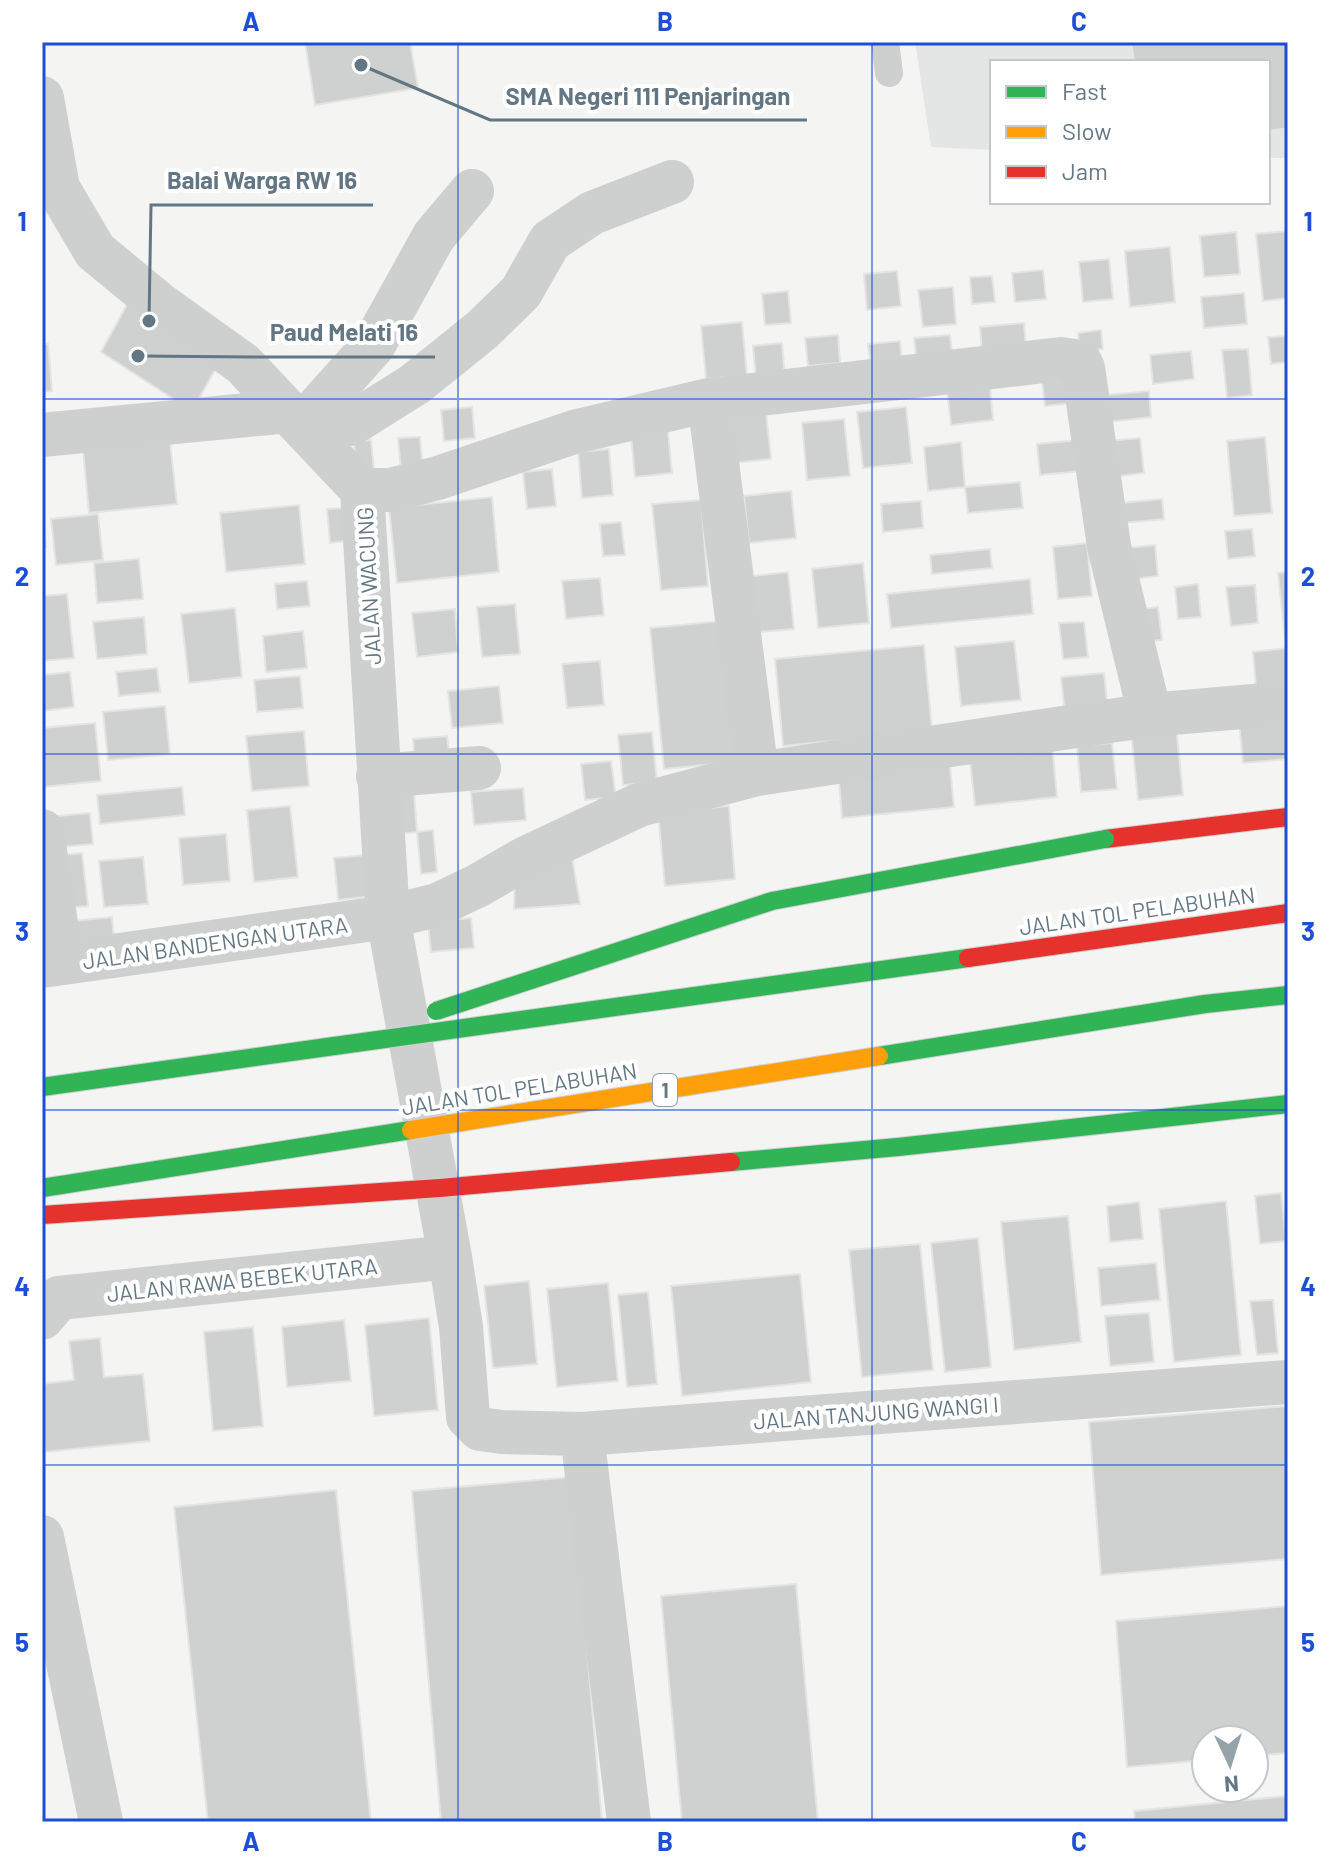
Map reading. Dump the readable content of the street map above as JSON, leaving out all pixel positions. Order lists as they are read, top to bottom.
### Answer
{
  "streets": {
    "highway": ["JALAN TOL PELABUHAN", "1"],
    "street": [
      "JALAN WACUNG",
      "JALAN BANDENGAN UTARA",
      "JALAN RAWA BEBEK UTARA",
      "JALAN TANJUNG WANGI I"
    ]
  },
  "crossings": [
    ["JALAN WACUNG", "JALAN BANDENGAN UTARA"],
    ["JALAN WACUNG", "JALAN RAWA BEBEK UTARA"],
    ["JALAN WACUNG", "JALAN TANJUNG WANGI I"]
  ],
  "places": ["SMA Negeri 111 Penjaringan", "Balai Warga RW 16", "Paud Melati 16"],
  "legend": ["Fast", "Slow", "Jam"],
  "north": "bottom",
  "grid": {
    "columns": ["A", "B", "C"],
    "rows": [
      "1",
      "2",
      "3",
      "4",
      "5"
    ]
  }
}
